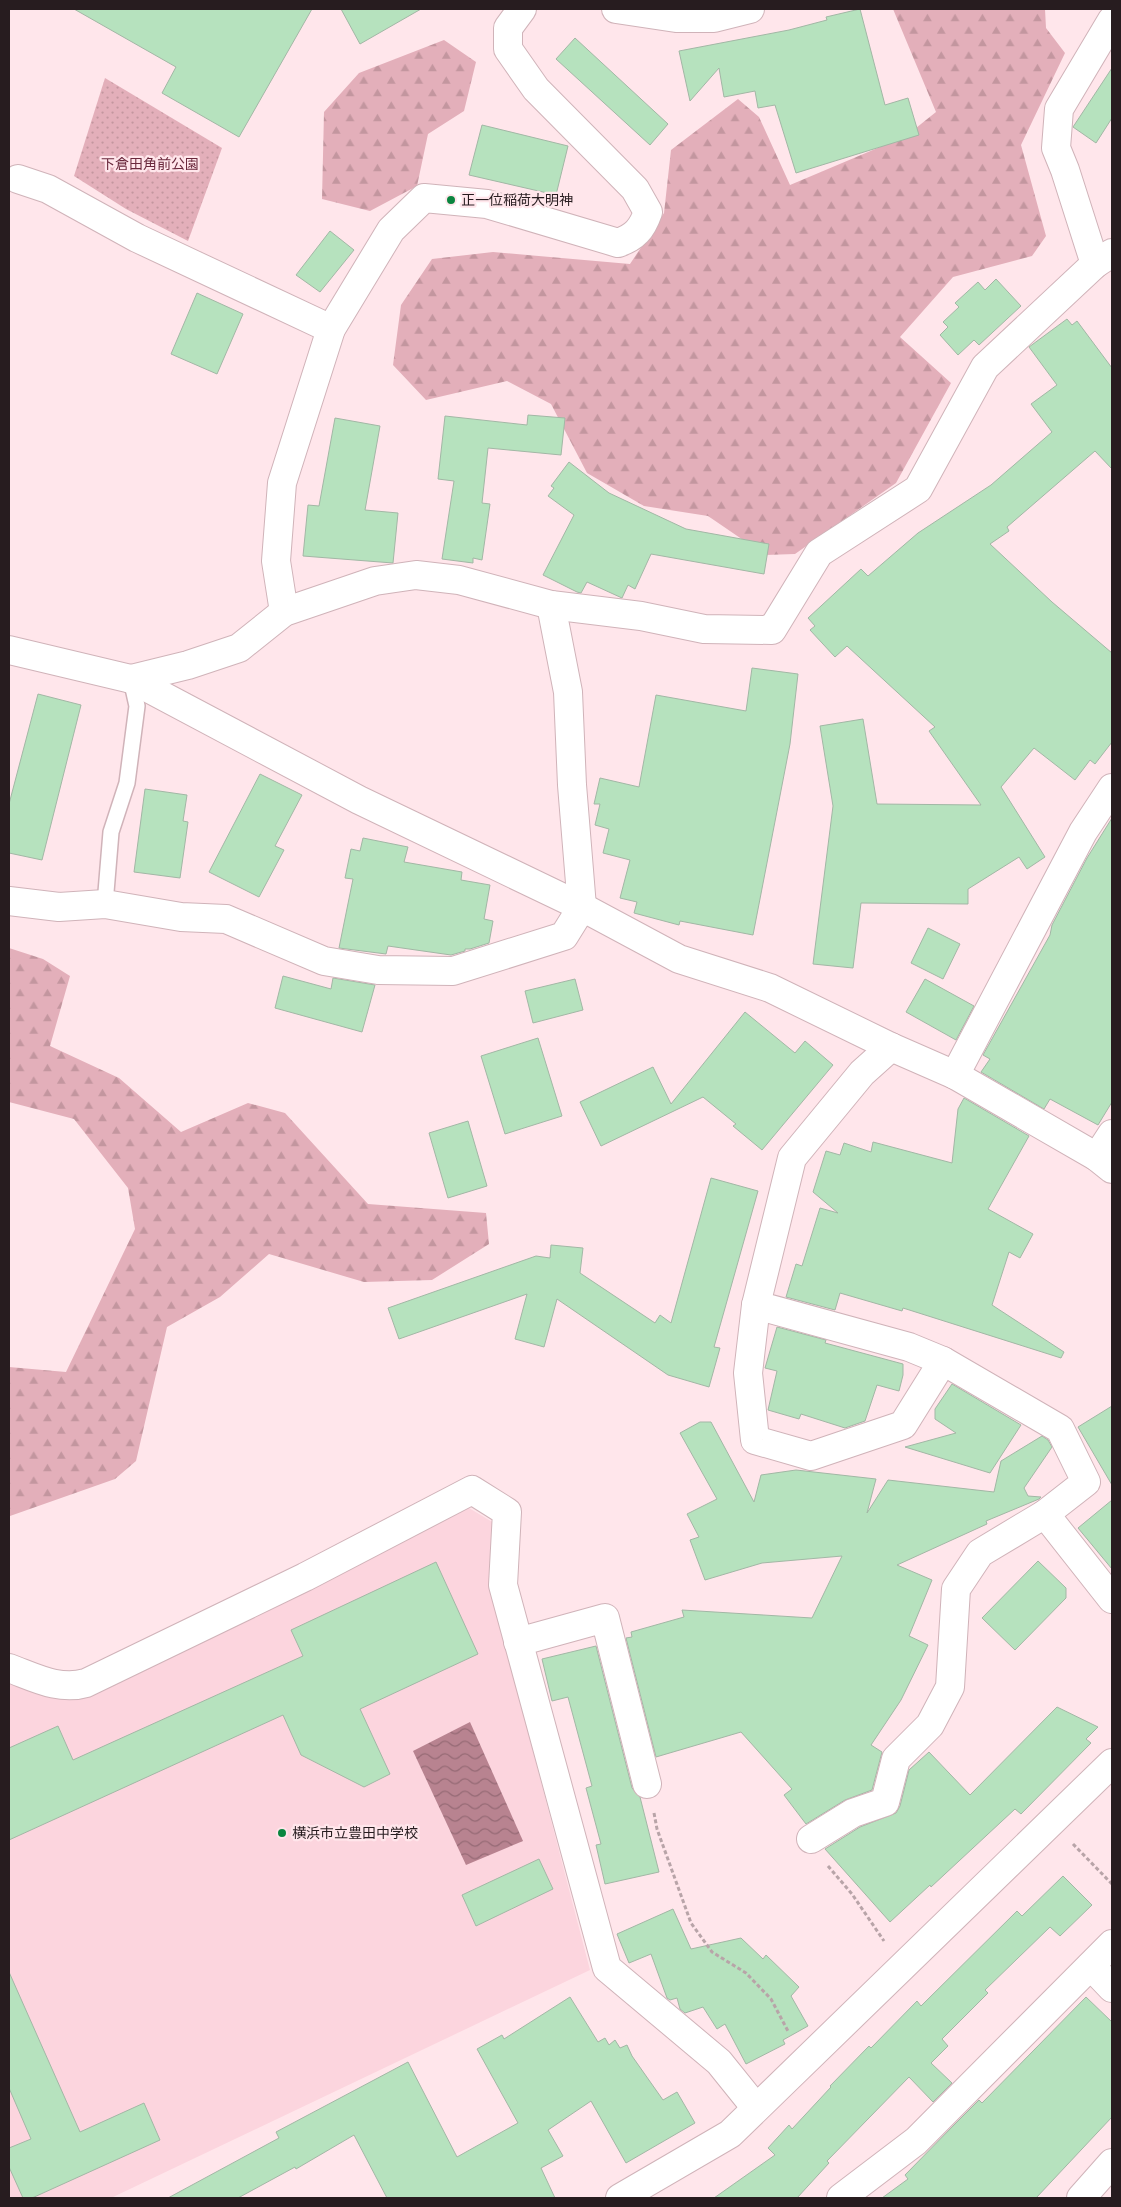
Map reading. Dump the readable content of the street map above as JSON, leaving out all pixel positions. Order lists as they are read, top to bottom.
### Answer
{
  "parks": ["下倉田角前公園"],
  "places": ["正一位稲荷大明神", "横浜市立豊田中学校"]
}
